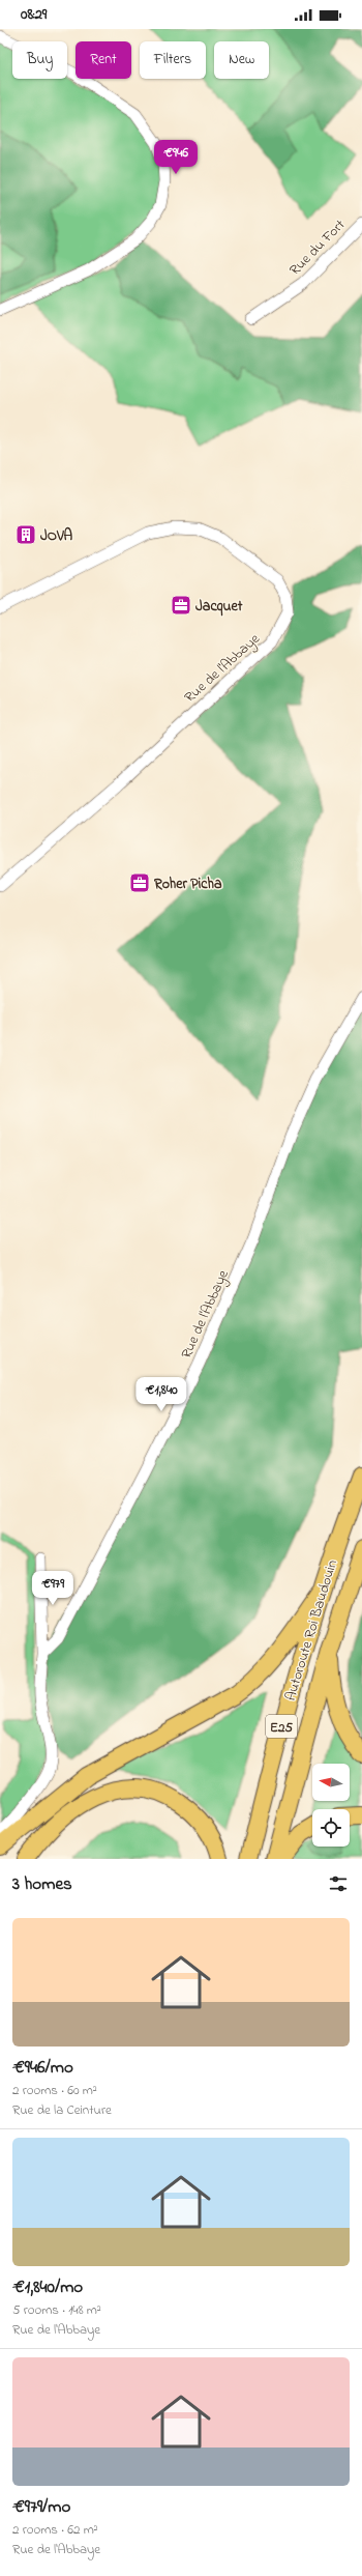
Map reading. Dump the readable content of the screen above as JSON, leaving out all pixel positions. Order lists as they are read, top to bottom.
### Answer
{
  "streets": {
    "highway": ["Autoroute Roi Baudouin", "E25"],
    "street": ["Rue du Fort", "Rue de l'Abbaye"]
  },
  "places": {
    "building": ["JOVA"],
    "office": ["Jacquet", "Roher Picha"]
  },
  "north": "left",
  "page": {
    "status": "08:29",
    "chip": [
      "Buy",
      "Rent",
      "Filters",
      "New"
    ],
    "price": ["€946", "€1,840", "€979"],
    "heading": "3 homes",
    "list": [
      {
        "name": "€946/mo",
        "note": "2 rooms · 60 m² · Rue de la Ceinture"
      },
      {
        "name": "€1,840/mo",
        "note": "5 rooms · 148 m² · Rue de l'Abbaye"
      },
      {
        "name": "€979/mo",
        "note": "2 rooms · 62 m² · Rue de l'Abbaye"
      }
    ]
  }
}
